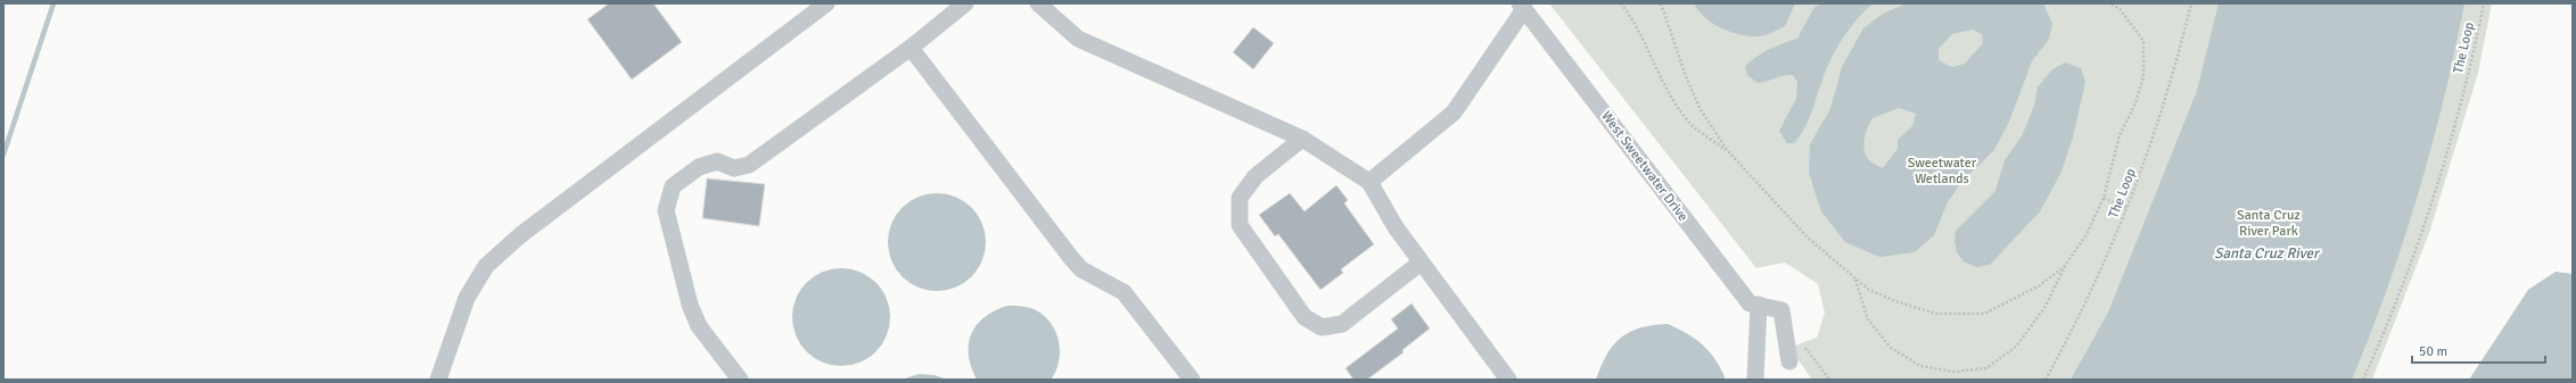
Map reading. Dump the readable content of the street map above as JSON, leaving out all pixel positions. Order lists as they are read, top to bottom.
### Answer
{
  "streets": {
    "street": ["West Sweetwater Drive"],
    "path": ["The Loop"]
  },
  "water": ["Santa Cruz River"],
  "parks": ["Sweetwater Wetlands", "Santa Cruz River Park"],
  "scale_bar": "50 m"
}
